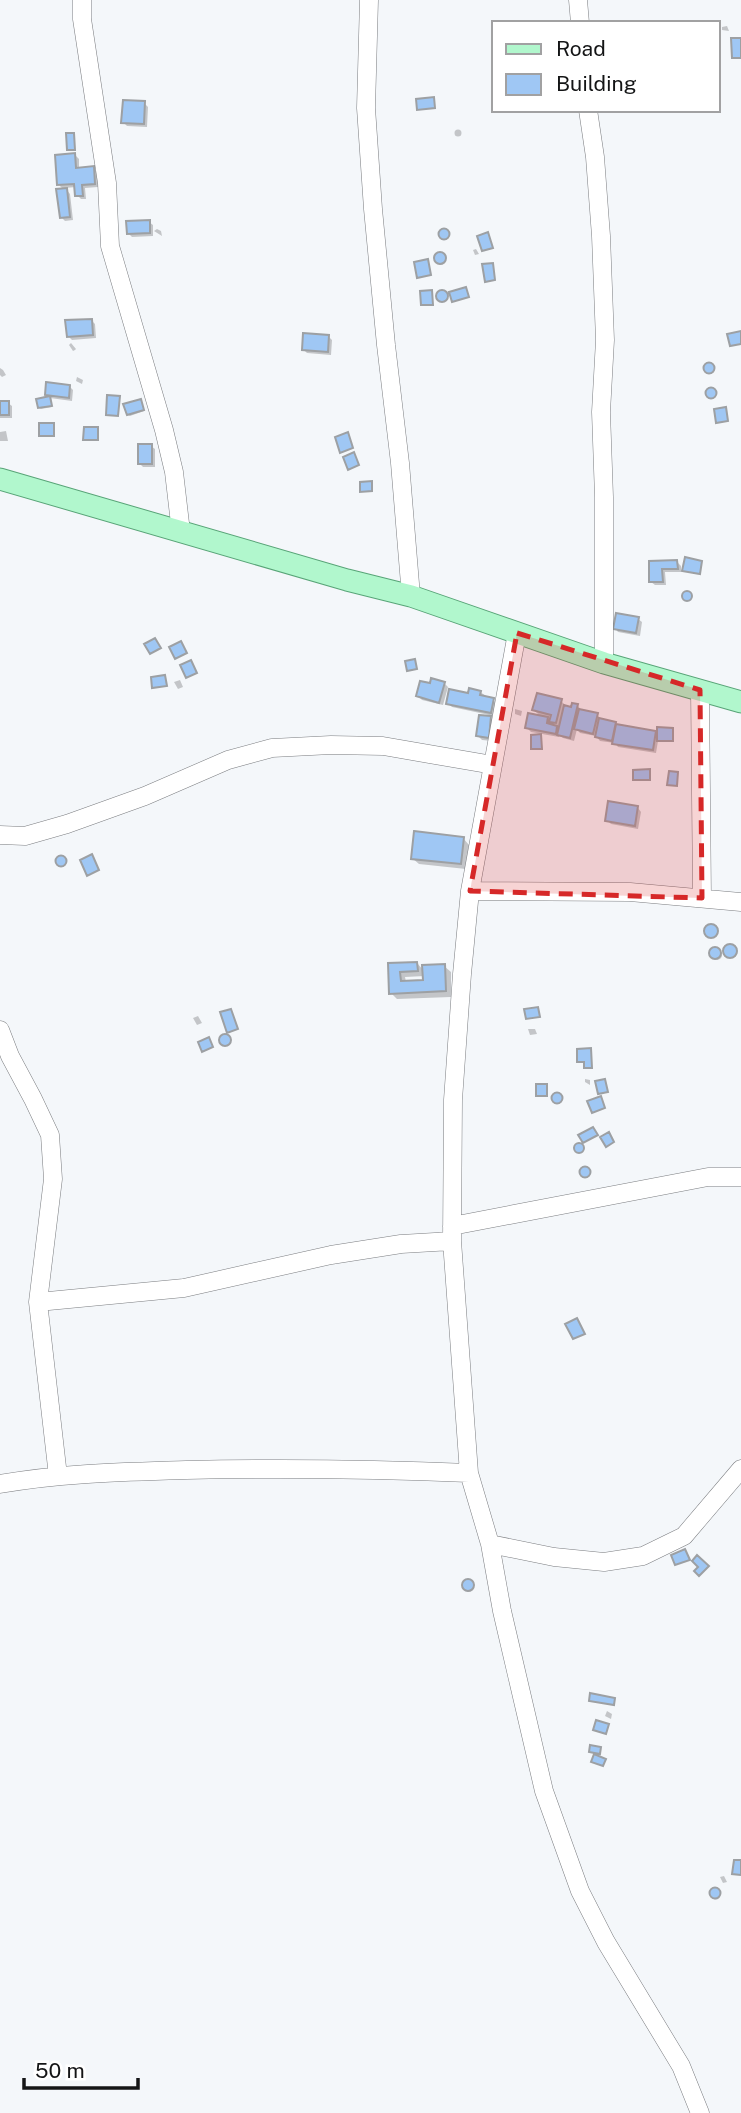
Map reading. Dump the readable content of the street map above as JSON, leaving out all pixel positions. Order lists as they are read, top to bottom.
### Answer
{
  "legend": ["Road", "Building"],
  "scale_bar": "50 m"
}
